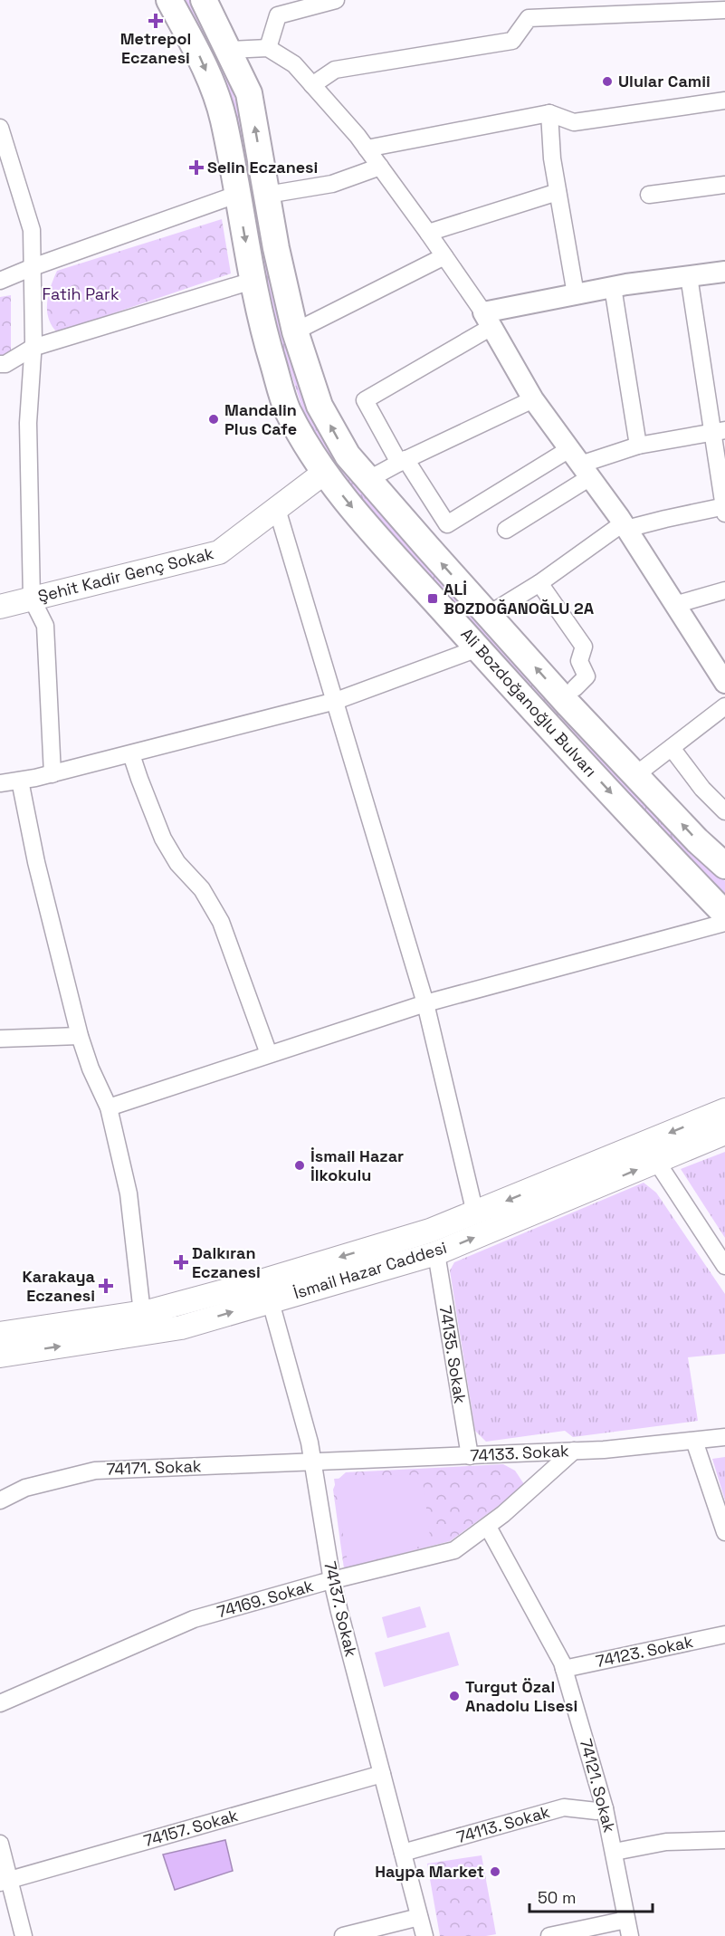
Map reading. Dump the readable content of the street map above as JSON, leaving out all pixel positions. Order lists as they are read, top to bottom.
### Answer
{
  "streets": {
    "main road": ["Şehit Kadir Genç Sokak", "Ali Bozdoğanoğlu Bulvarı", "İsmail Hazar Caddesi"],
    "street": [
      "74135. Sokak",
      "74133. Sokak",
      "74171. Sokak",
      "74169. Sokak",
      "74137. Sokak",
      "74123. Sokak",
      "74121. Sokak",
      "74113. Sokak",
      "74157. Sokak"
    ]
  },
  "crossings": [
    ["Şehit Kadir Genç Sokak", "Ali Bozdoğanoğlu Bulvarı"],
    ["İsmail Hazar Caddesi", "74135. Sokak"],
    ["İsmail Hazar Caddesi", "74137. Sokak"],
    ["74135. Sokak", "74133. Sokak"],
    ["74133. Sokak", "74171. Sokak"],
    ["74133. Sokak", "74169. Sokak"],
    ["74133. Sokak", "74137. Sokak"],
    ["74171. Sokak", "74137. Sokak"],
    ["74169. Sokak", "74137. Sokak"],
    ["74169. Sokak", "74121. Sokak"],
    ["74137. Sokak", "74113. Sokak"],
    ["74137. Sokak", "74157. Sokak"],
    ["74123. Sokak", "74121. Sokak"],
    ["74121. Sokak", "74113. Sokak"]
  ],
  "parks": ["Fatih Park"],
  "places": {
    "health": [
      "Metrepol Eczanesi",
      "Selin Eczanesi",
      "Dalkıran Eczanesi",
      "Karakaya Eczanesi"
    ],
    "other": [
      "Ulular Camii",
      "Mandalin Plus Cafe",
      "İsmail Hazar İlkokulu",
      "Turgut Özal Anadolu Lisesi",
      "Haypa Market"
    ],
    "transit": ["ALİ BOZDOĞANOĞLU 2A"]
  },
  "scale_bar": "50 m"
}
